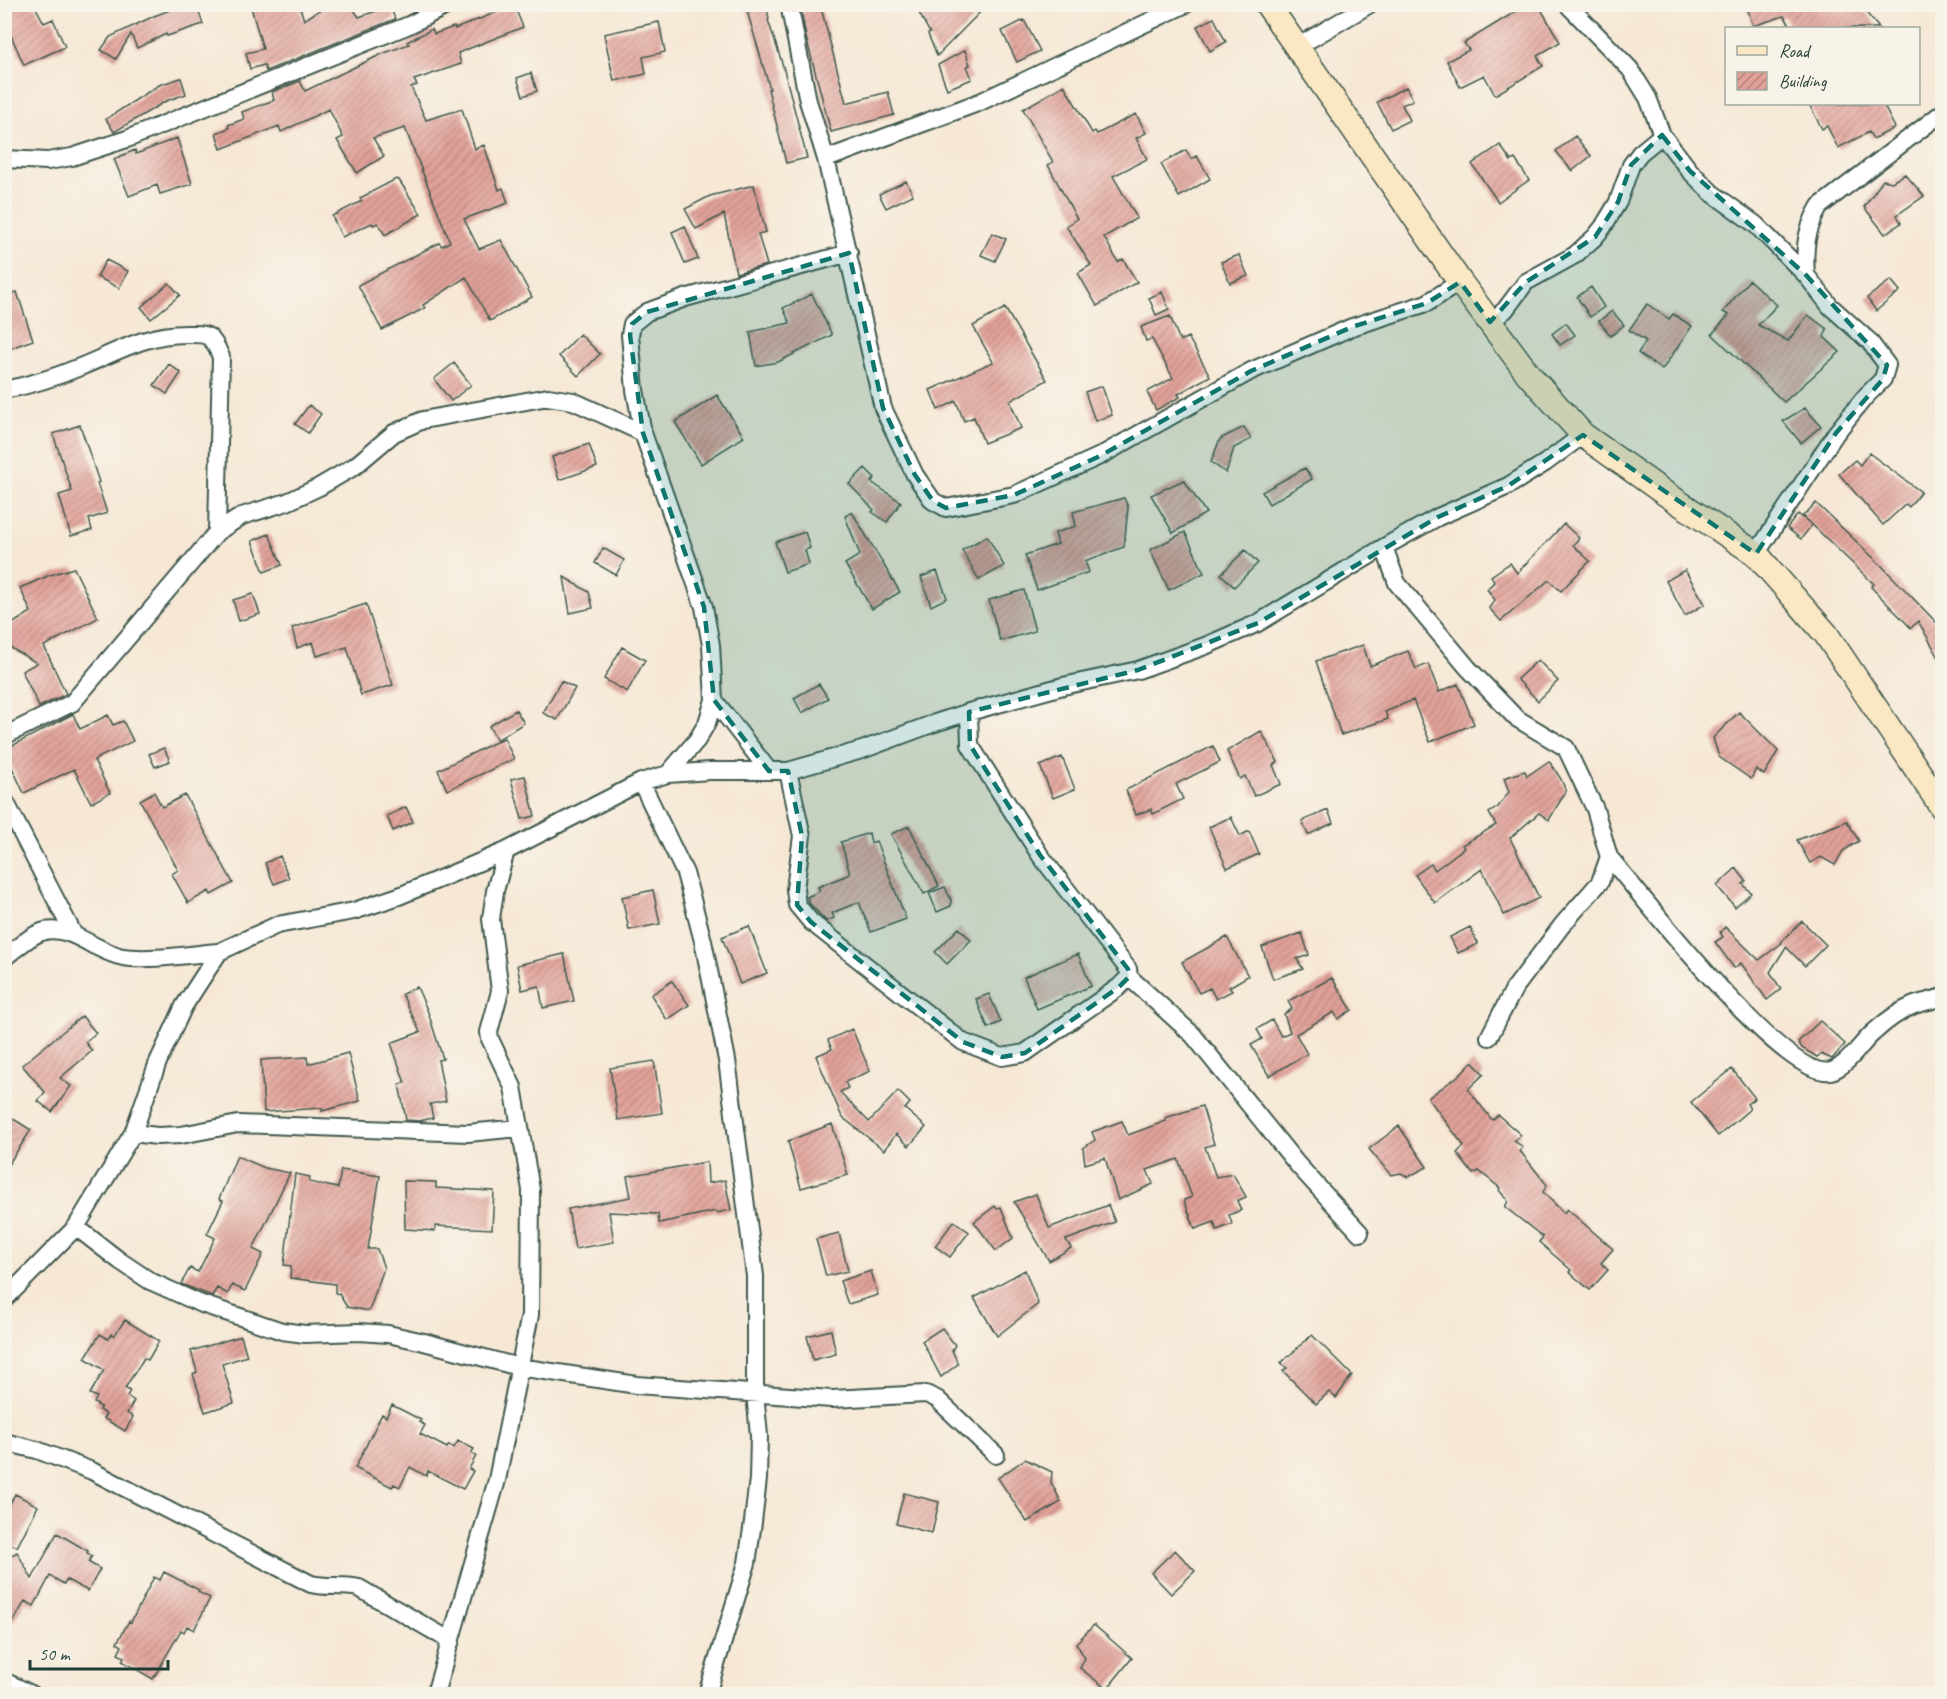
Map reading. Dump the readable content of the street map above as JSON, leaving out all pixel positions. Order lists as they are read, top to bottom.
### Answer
{
  "legend": ["Road", "Building"],
  "scale_bar": "50 m"
}
